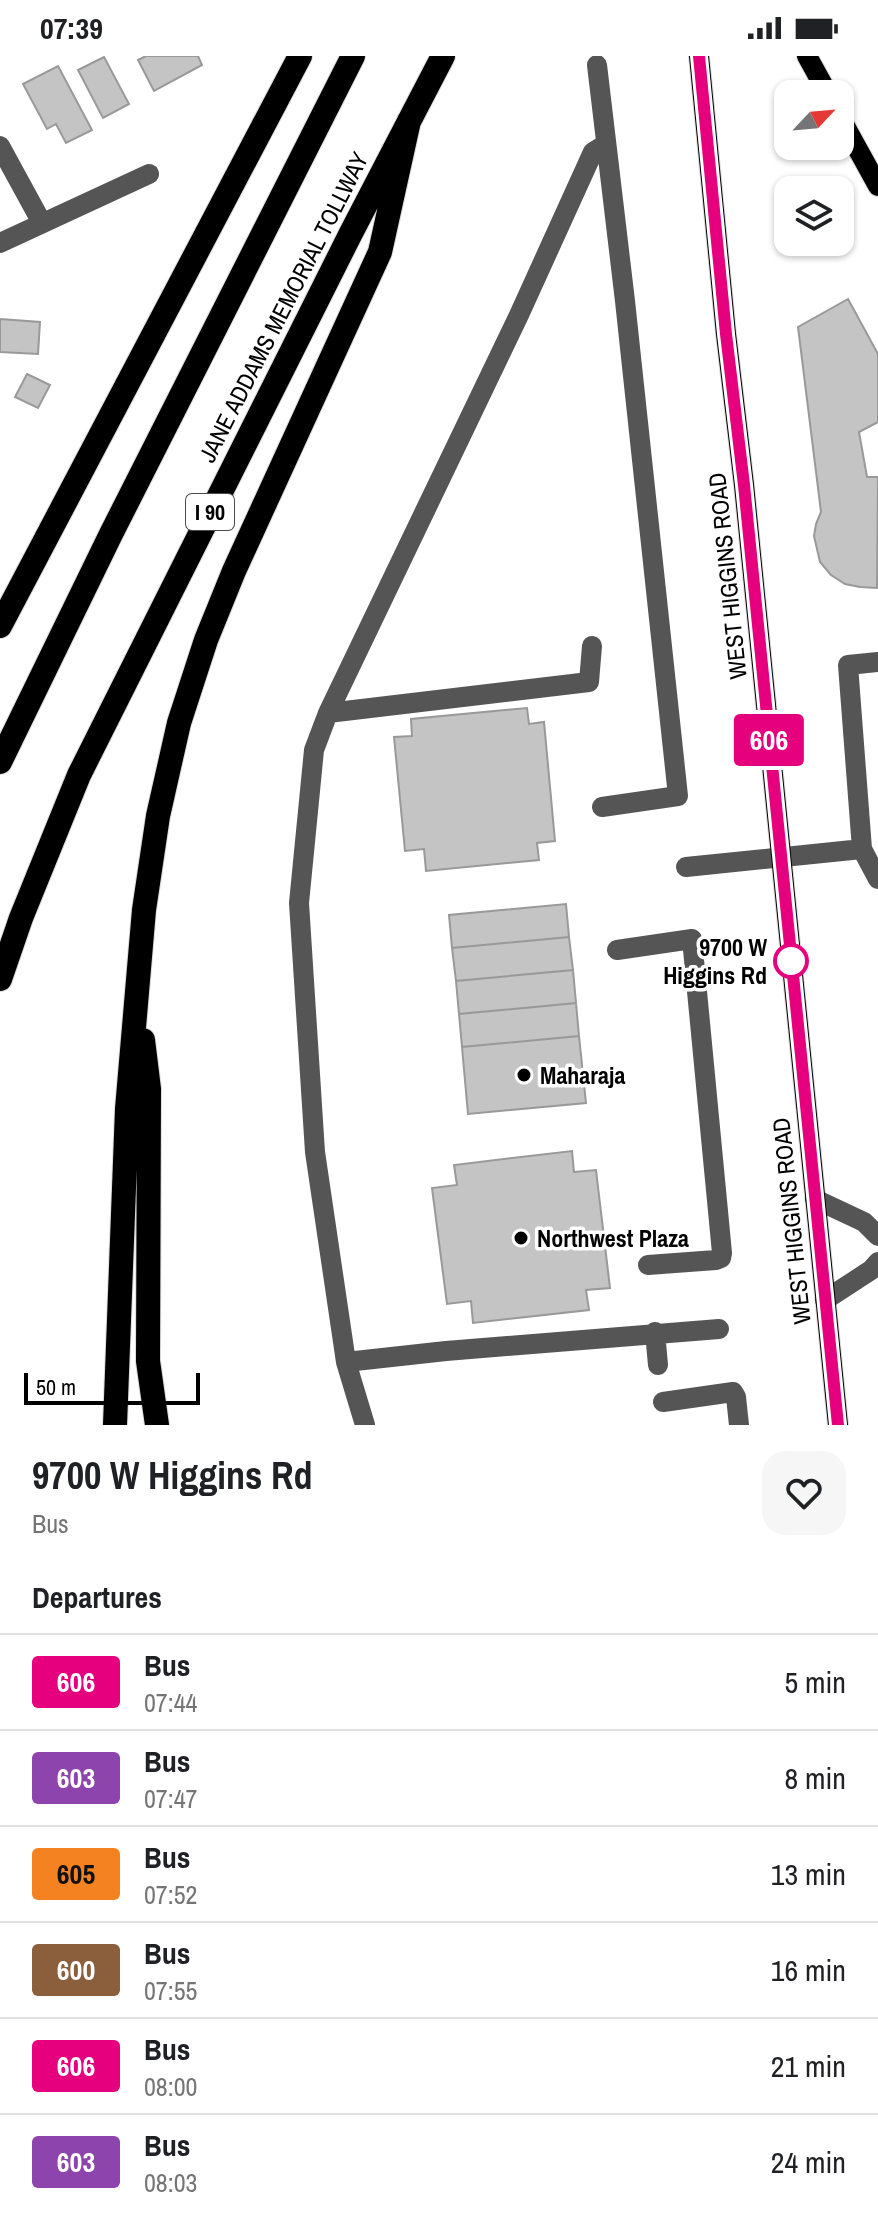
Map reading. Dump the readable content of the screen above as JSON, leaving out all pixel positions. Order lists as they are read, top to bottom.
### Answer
{
  "streets": {
    "highway": ["JANE ADDAMS MEMORIAL TOLLWAY", "I 90"],
    "main road": ["WEST HIGGINS ROAD"]
  },
  "places": ["9700 W Higgins Rd", "Maharaja", "Northwest Plaza"],
  "lines": ["bus line 606"],
  "scale_bar": "50 m",
  "north": "top right",
  "page": {
    "status": "07:39",
    "on_map": "606",
    "scale": "50 m",
    "heading": [
      ["9700 W Higgins Rd", "Bus"],
      "Departures"
    ],
    "list": [
      {
        "mark": "606",
        "name": "Bus",
        "note": "07:44",
        "value": "5 min"
      },
      {
        "mark": "603",
        "name": "Bus",
        "note": "07:47",
        "value": "8 min"
      },
      {
        "mark": "605",
        "name": "Bus",
        "note": "07:52",
        "value": "13 min"
      },
      {
        "mark": "600",
        "name": "Bus",
        "note": "07:55",
        "value": "16 min"
      },
      {
        "mark": "606",
        "name": "Bus",
        "note": "08:00",
        "value": "21 min"
      },
      {
        "mark": "603",
        "name": "Bus",
        "note": "08:03",
        "value": "24 min"
      }
    ]
  }
}
